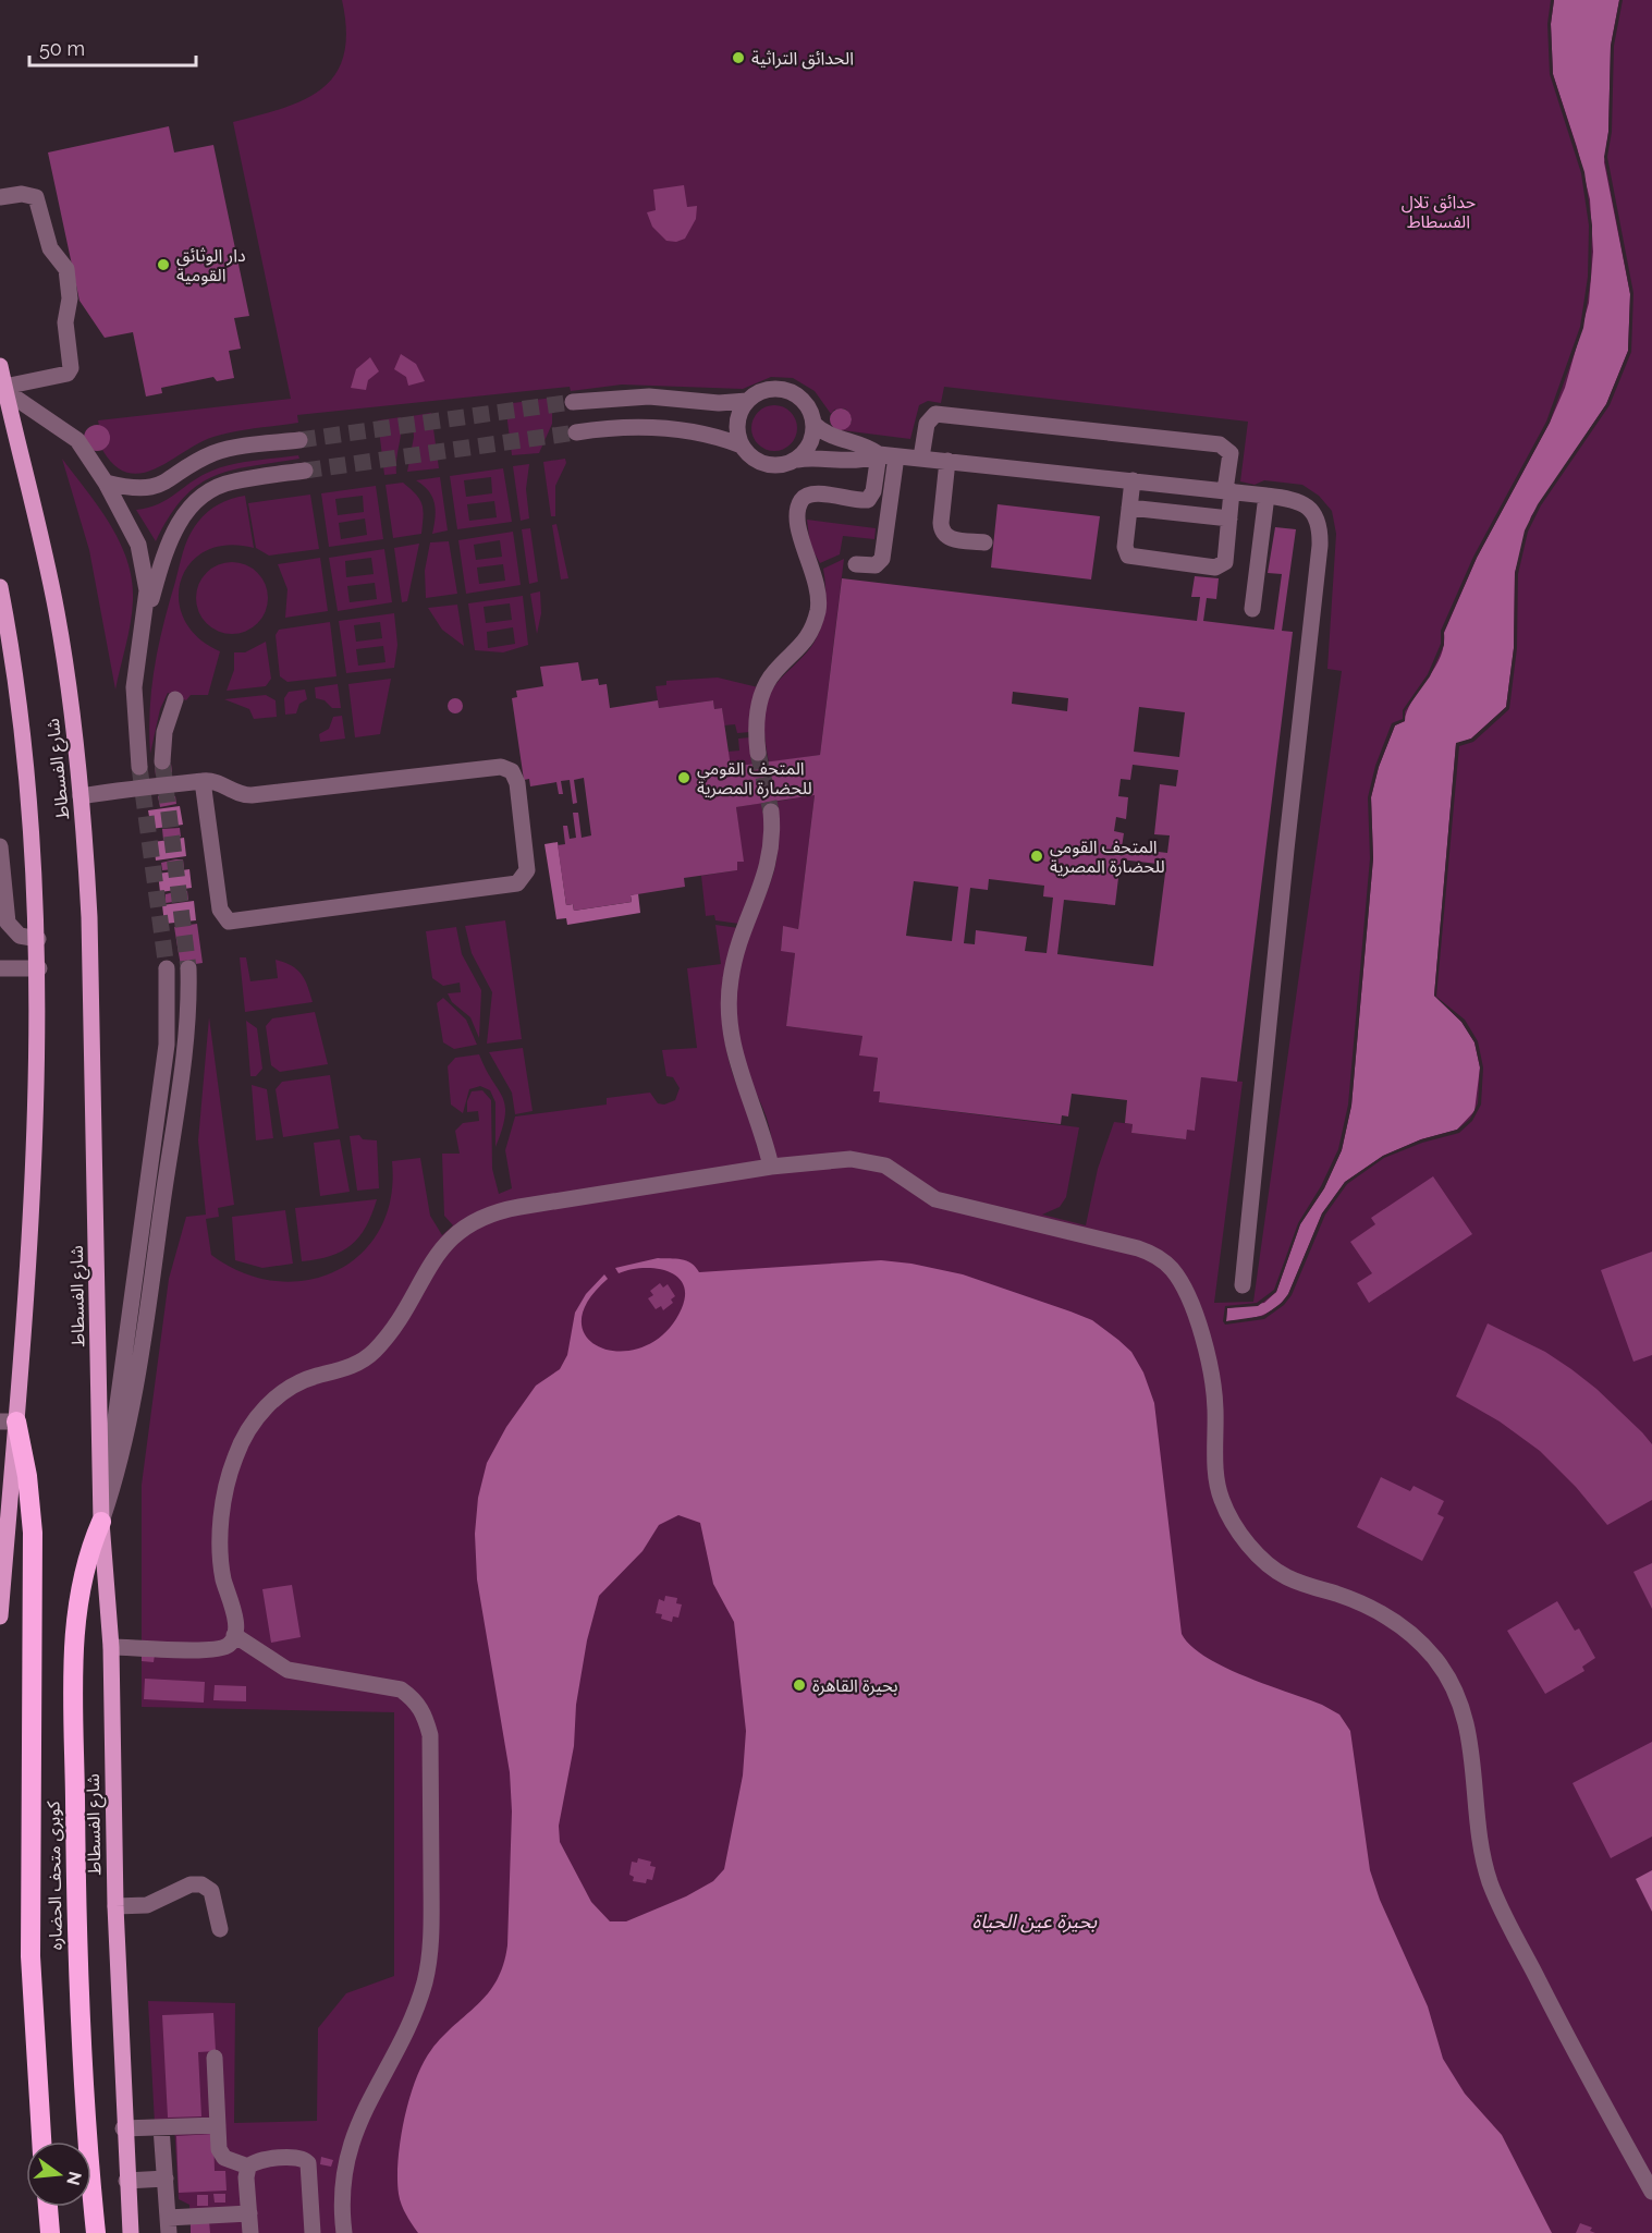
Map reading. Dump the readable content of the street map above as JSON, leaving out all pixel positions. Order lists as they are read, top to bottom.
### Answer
{
  "streets": {
    "highway": ["كوبرى متحف الحضاره"],
    "main road": ["شارع الفسطاط"]
  },
  "crossings": [
    ["شارع الفسطاط", "كوبرى متحف الحضاره"]
  ],
  "water": ["بحيرة عين الحياة"],
  "parks": ["حدائق تلال الفسطاط"],
  "places": [
    "الحدائق التراثية",
    "دار الوثائق القومية",
    "المتحف القومي للحضارة المصرية",
    "المتحف القومى للحضارة المصرية",
    "بحيرة القاهرة"
  ],
  "scale_bar": "50 m",
  "north": "right"
}
